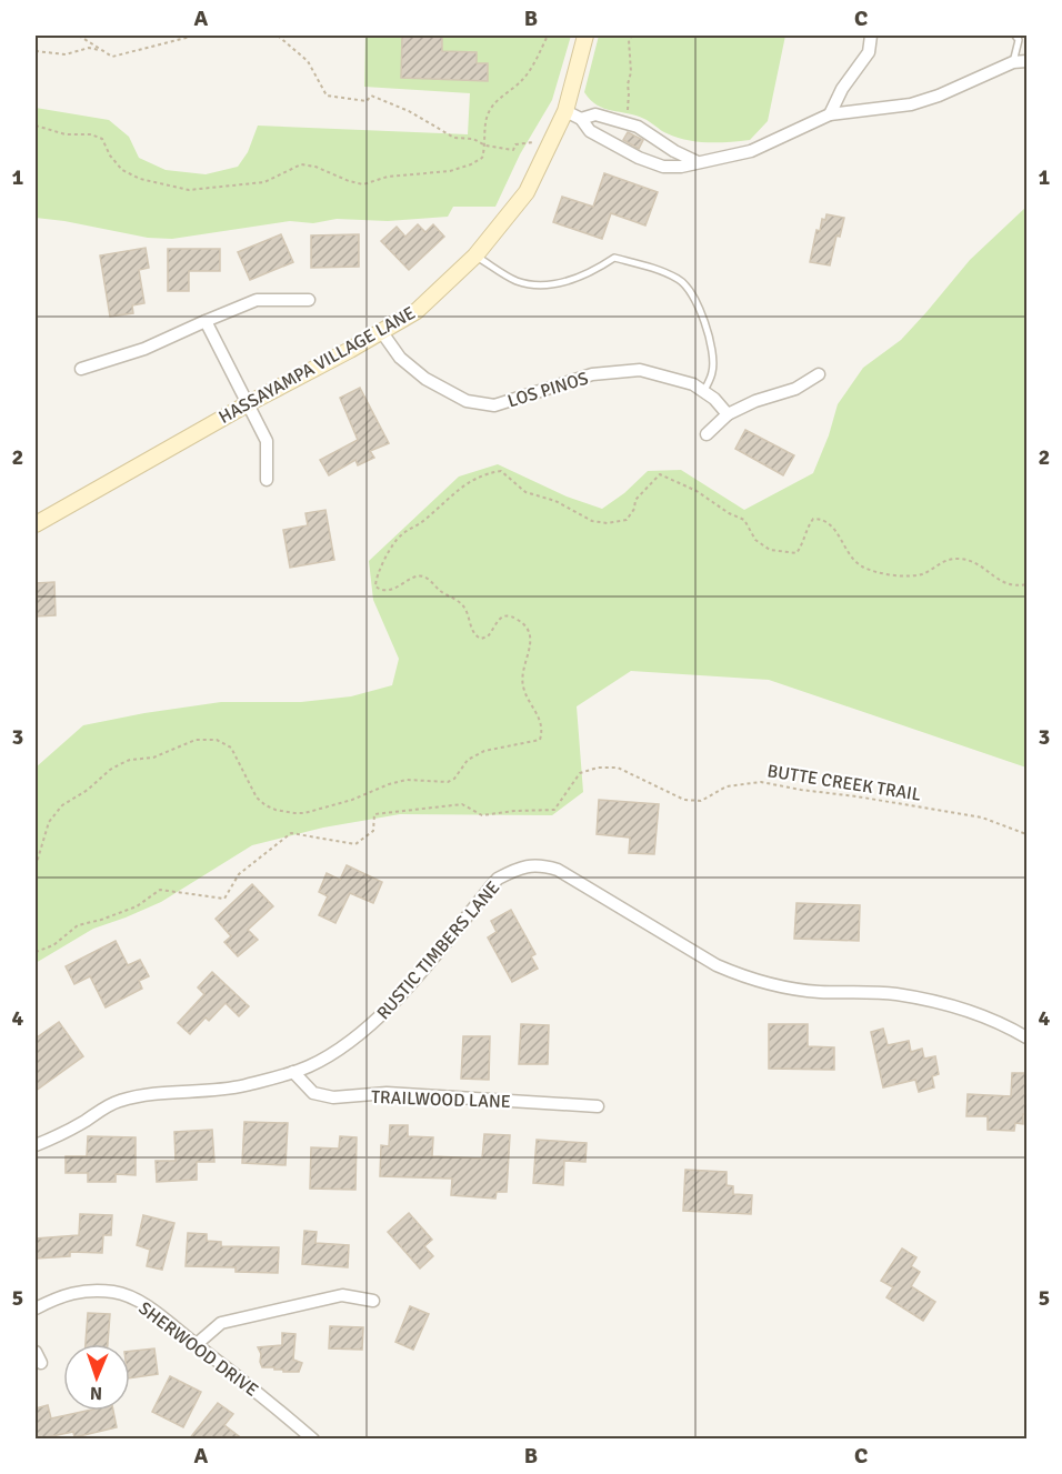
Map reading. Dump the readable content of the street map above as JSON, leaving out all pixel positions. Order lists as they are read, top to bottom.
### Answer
{
  "streets": {
    "street": [
      "HASSAYAMPA VILLAGE LANE",
      "LOS PINOS",
      "RUSTIC TIMBERS LANE",
      "TRAILWOOD LANE",
      "SHERWOOD DRIVE"
    ],
    "path": ["BUTTE CREEK TRAIL"]
  },
  "crossings": [
    ["HASSAYAMPA VILLAGE LANE", "LOS PINOS"],
    ["RUSTIC TIMBERS LANE", "TRAILWOOD LANE"]
  ],
  "north": "bottom",
  "grid": {
    "columns": ["A", "B", "C"],
    "rows": [
      "1",
      "2",
      "3",
      "4",
      "5"
    ]
  }
}
